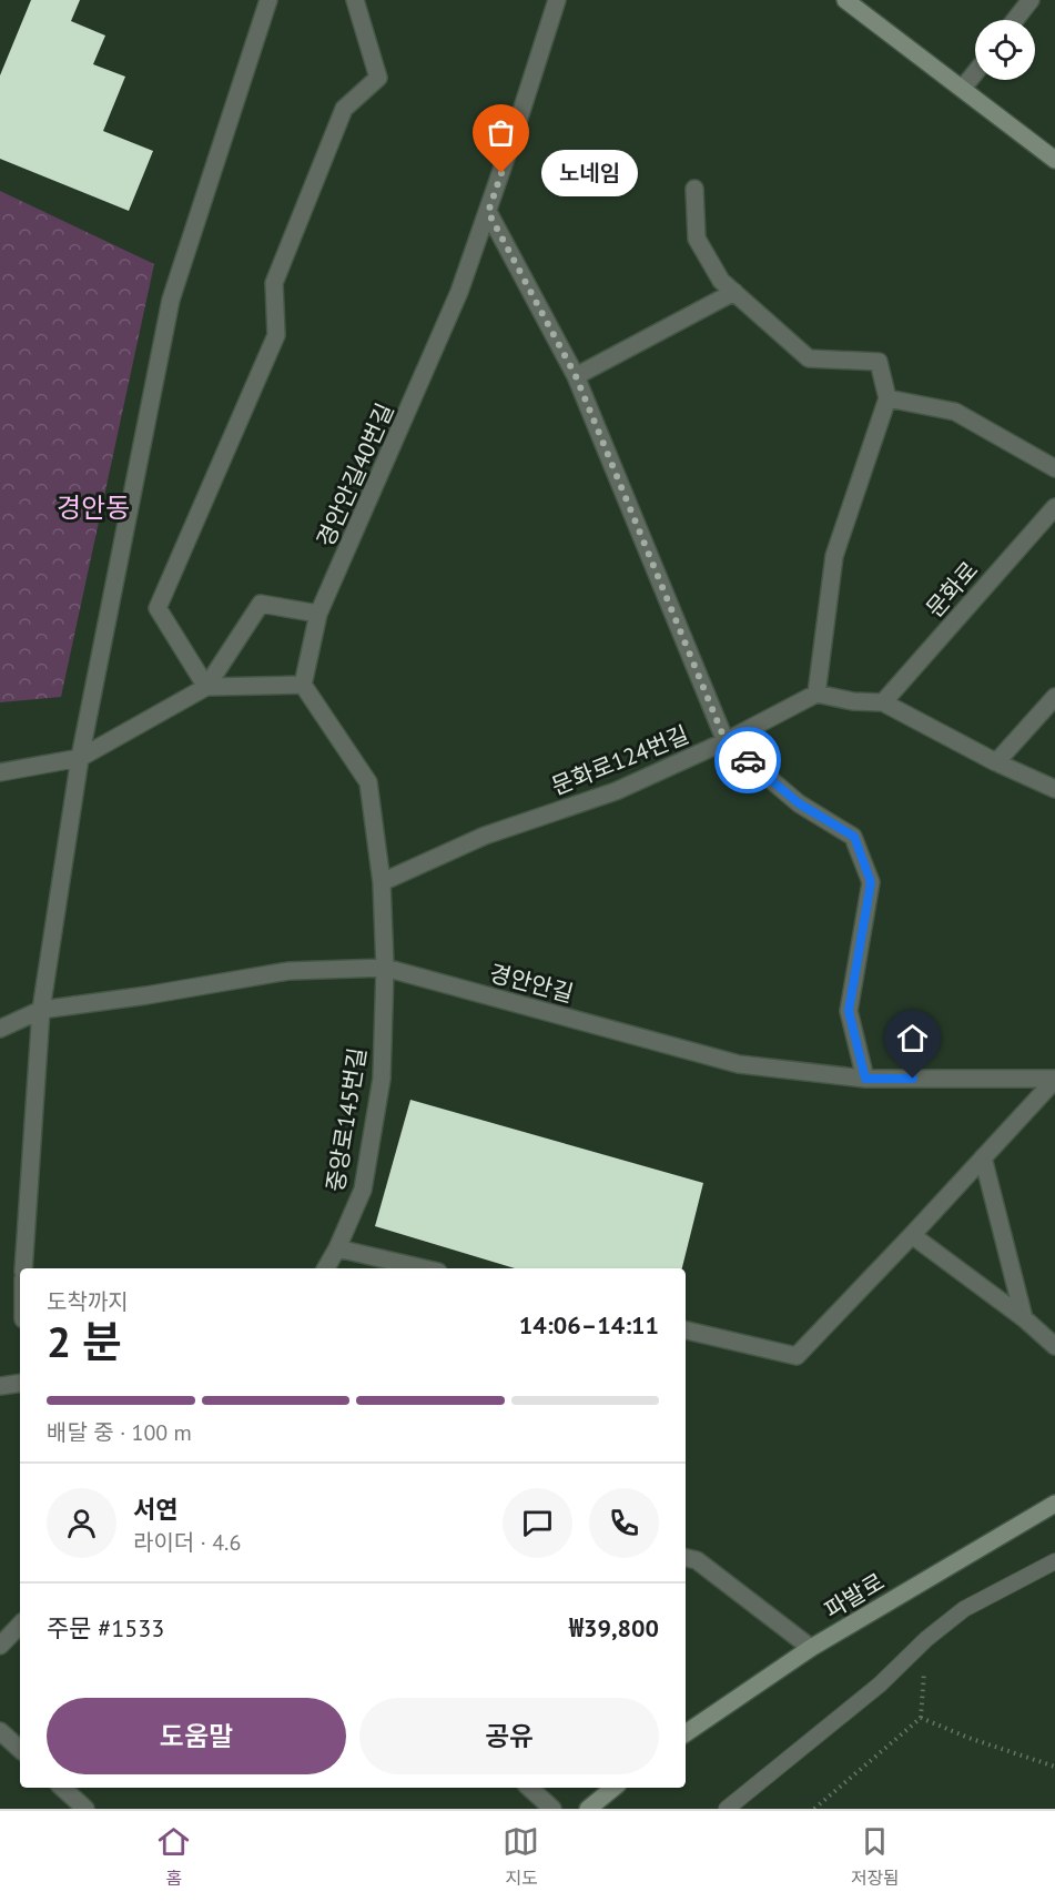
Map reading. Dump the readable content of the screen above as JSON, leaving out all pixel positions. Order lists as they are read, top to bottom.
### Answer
{
  "streets": {
    "street": [
      "경안안길40번길",
      "문화로",
      "문화로124번길",
      "경안안길",
      "중앙로145번길",
      "파발로"
    ]
  },
  "crossings": [
    ["경안안길", "중앙로145번길"]
  ],
  "districts": ["경안동"],
  "places": ["노네임"],
  "page": {
    "bubble": "노네임",
    "heading": ["2 분", "도착까지", "14:06–14:11"],
    "panel": [
      "서연",
      "라이더 · 4.6",
      "주문 #1533",
      "₩39,800"
    ],
    "bar": "배달 중 · 100 m",
    "buttons": ["도움말", "공유"],
    "tabs": ["홈", "지도", "저장됨"]
  }
}
